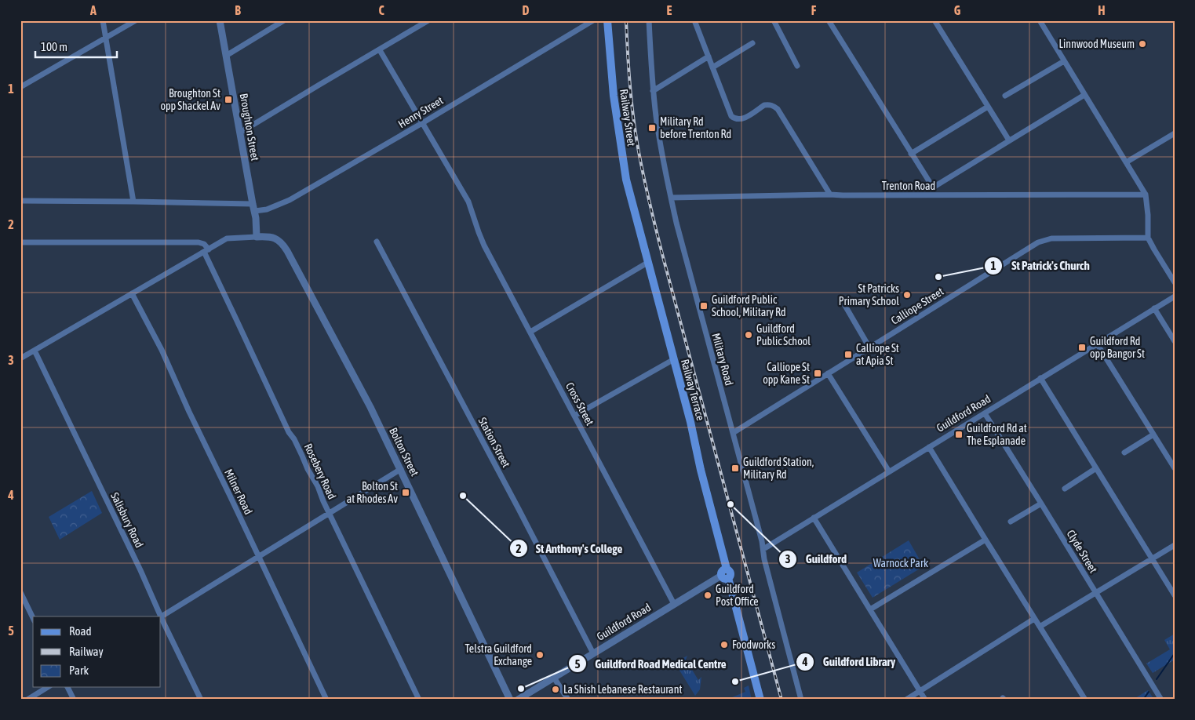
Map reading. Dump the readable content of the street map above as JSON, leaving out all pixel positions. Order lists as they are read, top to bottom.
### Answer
{
  "streets": {
    "main road": ["Railway Street", "Railway Terrace"],
    "street": [
      "Henry Street",
      "Broughton Street",
      "Trenton Road",
      "Calliope Street",
      "Military Road",
      "Cross Street",
      "Guildford Road",
      "Station Street",
      "Bolton Street",
      "Rosebery Road",
      "Milner Road",
      "Salisbury Road",
      "Clyde Street"
    ]
  },
  "crossings": [
    ["Henry Street", "Broughton Street"],
    ["Henry Street", "Cross Street"],
    ["Railway Street", "Railway Terrace"],
    ["Broughton Street", "Bolton Street"],
    ["Trenton Road", "Military Road"],
    ["Calliope Street", "Military Road"],
    ["Military Road", "Guildford Road"],
    ["Railway Terrace", "Guildford Road"],
    ["Cross Street", "Guildford Road"],
    ["Guildford Road", "Station Street"],
    ["Guildford Road", "Clyde Street"]
  ],
  "parks": ["Warnock Park"],
  "places": {
    "other": [
      "Linnwood Museum",
      "St Patrick's Church",
      "St Patricks Primary School",
      "Guildford Public School",
      "St Anthony's College",
      "Guildford",
      "Guildford Post Office",
      "Foodworks",
      "Telstra Guildford Exchange",
      "Guildford Library",
      "Guildford Road Medical Centre",
      "La Shish Lebanese Restaurant"
    ],
    "transit": [
      "Broughton St opp Shackel Av",
      "Military Rd before Trenton Rd",
      "Guildford Public School, Military Rd",
      "Guildford Rd opp Bangor St",
      "Calliope St at Apia St",
      "Calliope St opp Kane St",
      "Guildford Rd at The Esplanade",
      "Guildford Station, Military Rd",
      "Bolton St at Rhodes Av"
    ]
  },
  "legend": ["Road", "Railway", "Park"],
  "scale_bar": "100 m",
  "grid": {
    "columns": [
      "A",
      "B",
      "C",
      "D",
      "E",
      "F",
      "G",
      "H"
    ],
    "rows": [
      "1",
      "2",
      "3",
      "4",
      "5"
    ]
  }
}
